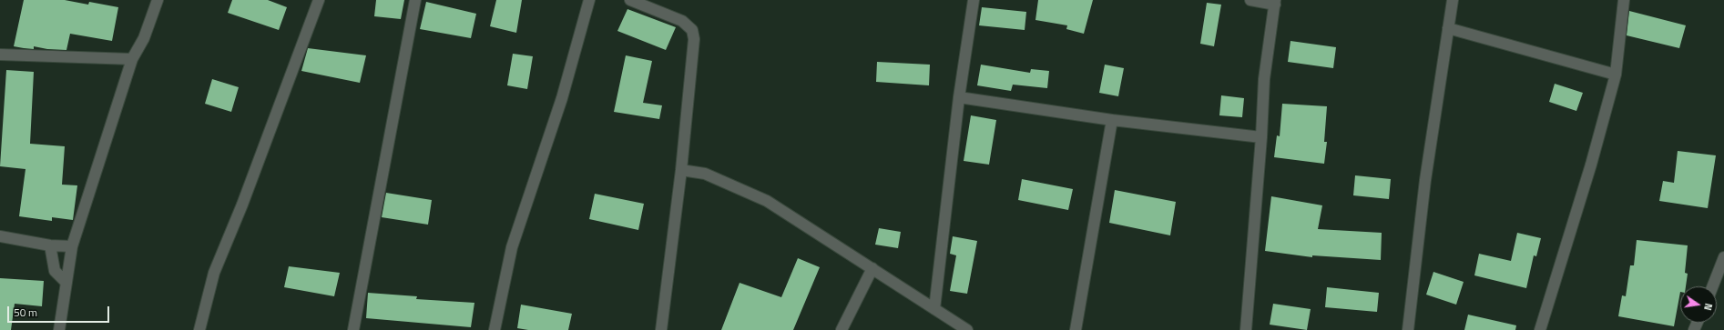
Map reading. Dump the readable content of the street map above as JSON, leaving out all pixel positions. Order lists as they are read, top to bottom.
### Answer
{
  "scale_bar": "50 m",
  "north": "right"
}
